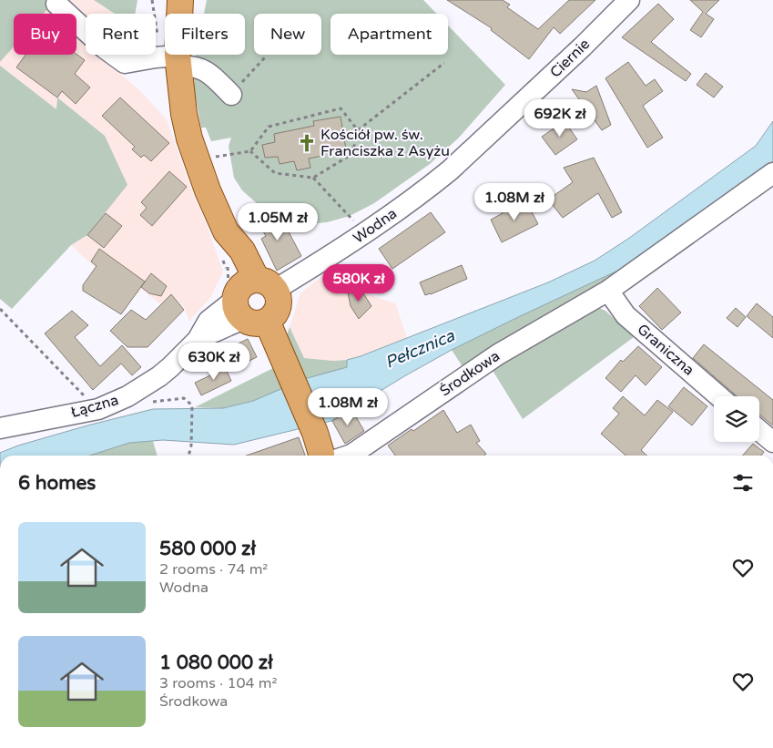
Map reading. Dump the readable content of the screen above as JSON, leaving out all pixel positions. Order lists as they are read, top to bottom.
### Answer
{
  "streets": {
    "street": [
      "Ciernie",
      "Wodna",
      "Graniczna",
      "Środkowa",
      "Łączna"
    ]
  },
  "crossings": [
    ["Ciernie", "Wodna"],
    ["Wodna", "Łączna"],
    ["Graniczna", "Środkowa"]
  ],
  "water": ["Pełcznica"],
  "places": {
    "church": ["Kościół pw. św. Franciszka z Asyżu"]
  },
  "page": {
    "chip": [
      "Buy",
      "Rent",
      "Filters",
      "New",
      "Apartment"
    ],
    "price": [
      "692K zł",
      "1.08M zł",
      "1.05M zł",
      "580K zł",
      "630K zł",
      "1.08M zł"
    ],
    "heading": "6 homes",
    "list": [
      {
        "name": "580 000 zł",
        "note": "2 rooms · 74 m² · Wodna"
      },
      {
        "name": "1 080 000 zł",
        "note": "3 rooms · 104 m² · Środkowa"
      }
    ]
  }
}
